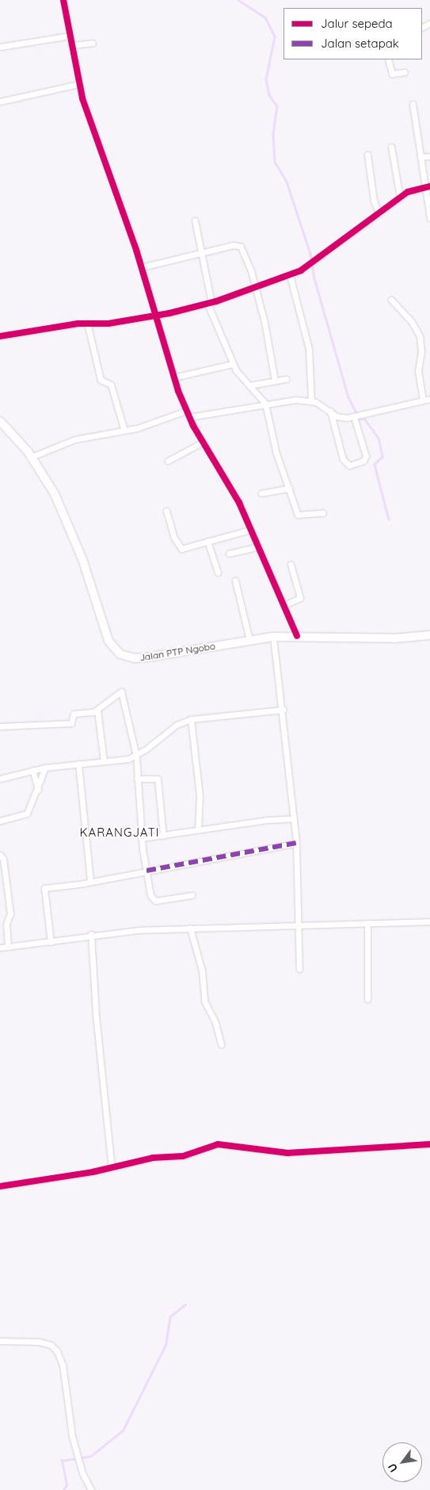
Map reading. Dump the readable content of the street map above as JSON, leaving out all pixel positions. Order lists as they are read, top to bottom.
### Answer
{
  "streets": {
    "main road": ["Jalan PTP Ngobo"]
  },
  "districts": ["KARANGJATI"],
  "legend": ["Jalur sepeda", "Jalan setapak"],
  "north": "bottom left"
}
